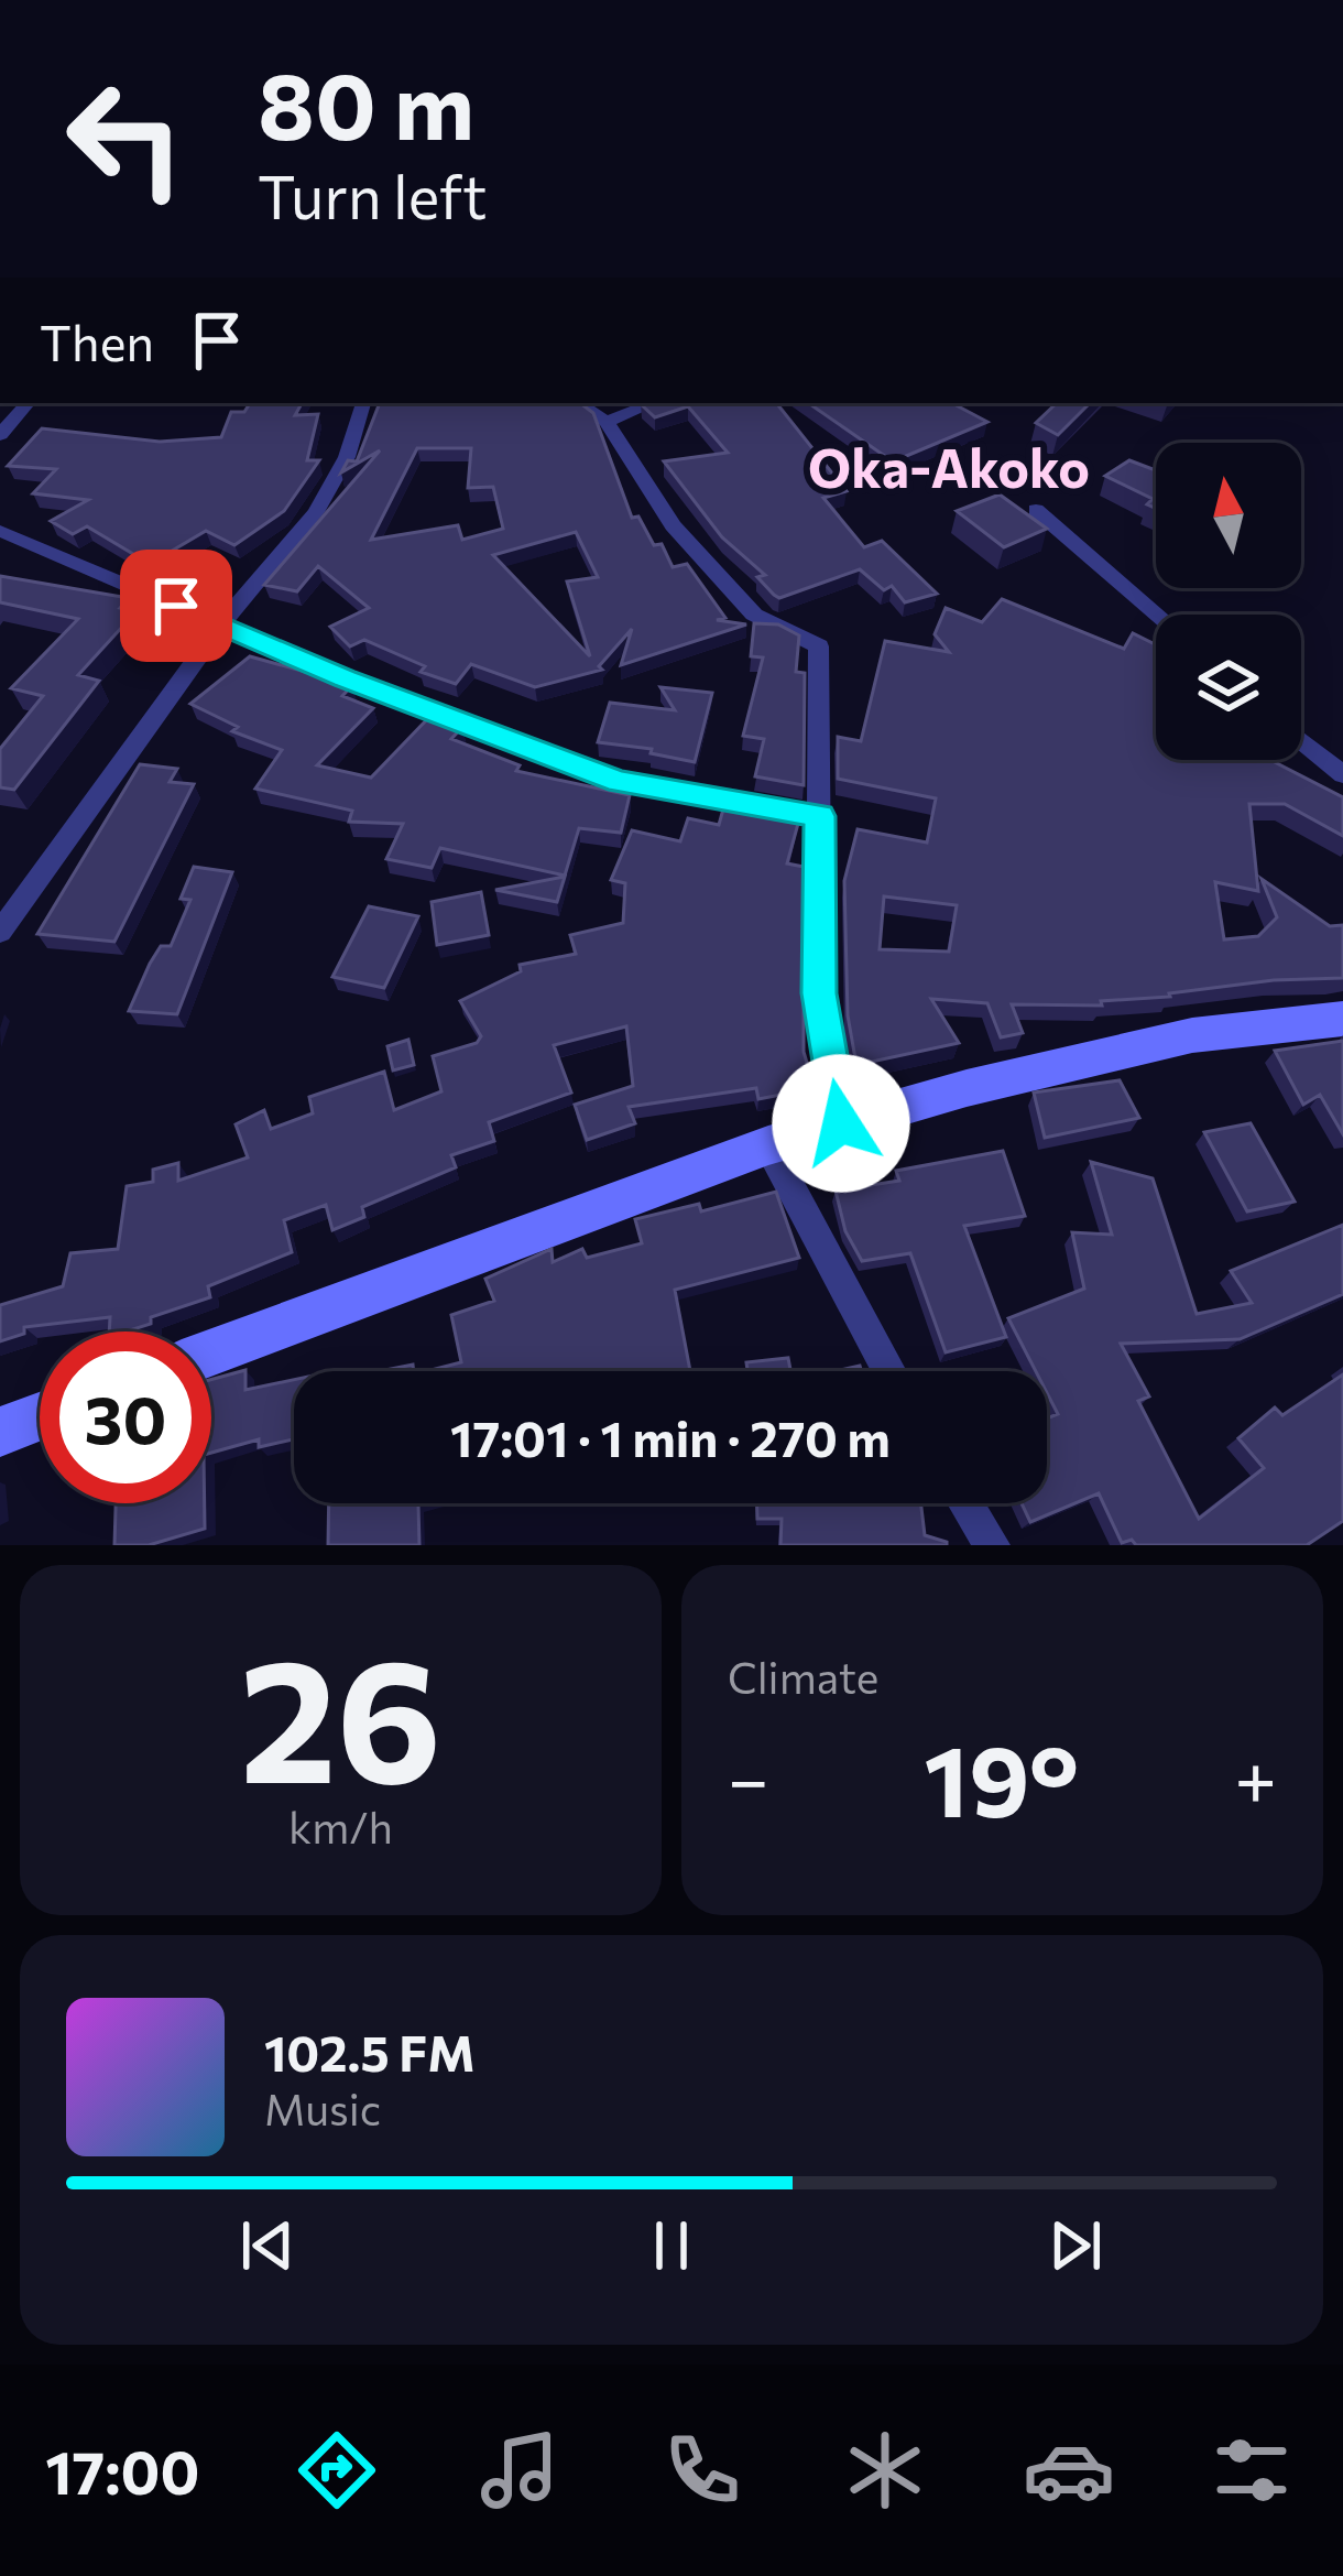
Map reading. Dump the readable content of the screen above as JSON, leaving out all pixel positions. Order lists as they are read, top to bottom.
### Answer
{
  "districts": ["Oka-Akoko"],
  "north": "top",
  "page": {
    "turn": ["80 m", "Turn left"],
    "then": "Then",
    "limit": "30",
    "trip": "17:01 · 1 min · 270 m",
    "tile": [
      ["26", "km/h"],
      "Climate"
    ],
    "heat": ["−", "19°", "+"],
    "song": ["102.5 FM", "Music"],
    "tabs": "17:00"
  }
}
